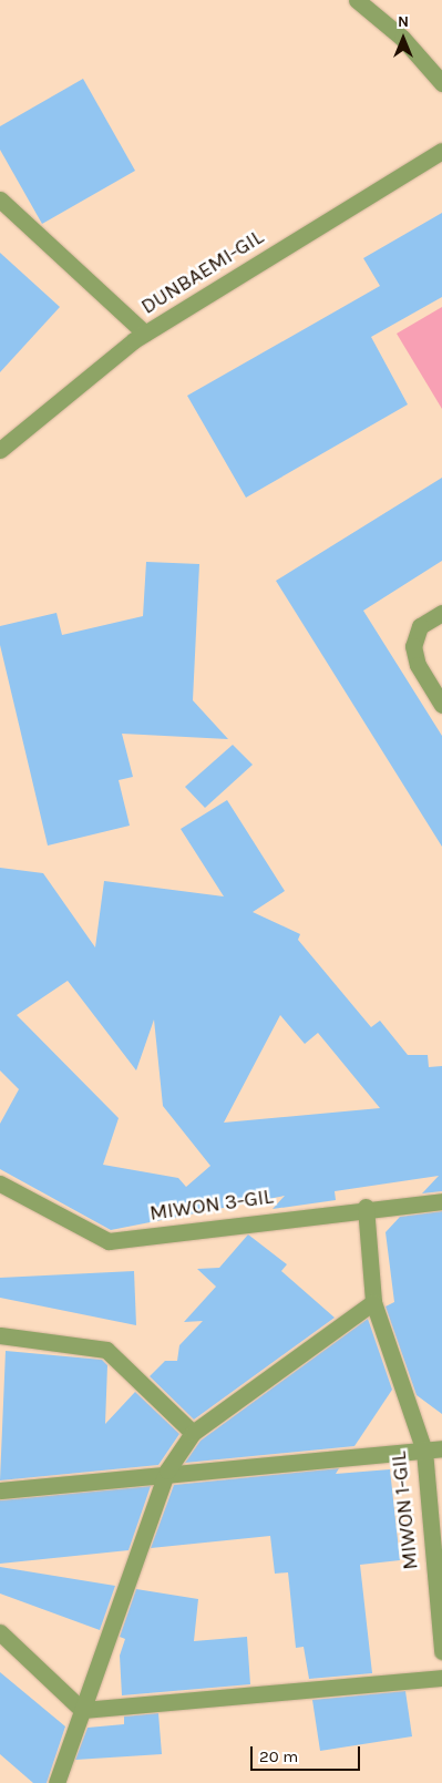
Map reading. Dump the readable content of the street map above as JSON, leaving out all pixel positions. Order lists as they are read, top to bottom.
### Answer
{
  "streets": {
    "lane": ["DUNBAEMI-GIL", "MIWON 3-GIL", "MIWON 1-GIL"]
  },
  "crossings": [
    ["MIWON 3-GIL", "MIWON 1-GIL"]
  ],
  "scale_bar": "20 m",
  "north": "top"
}
